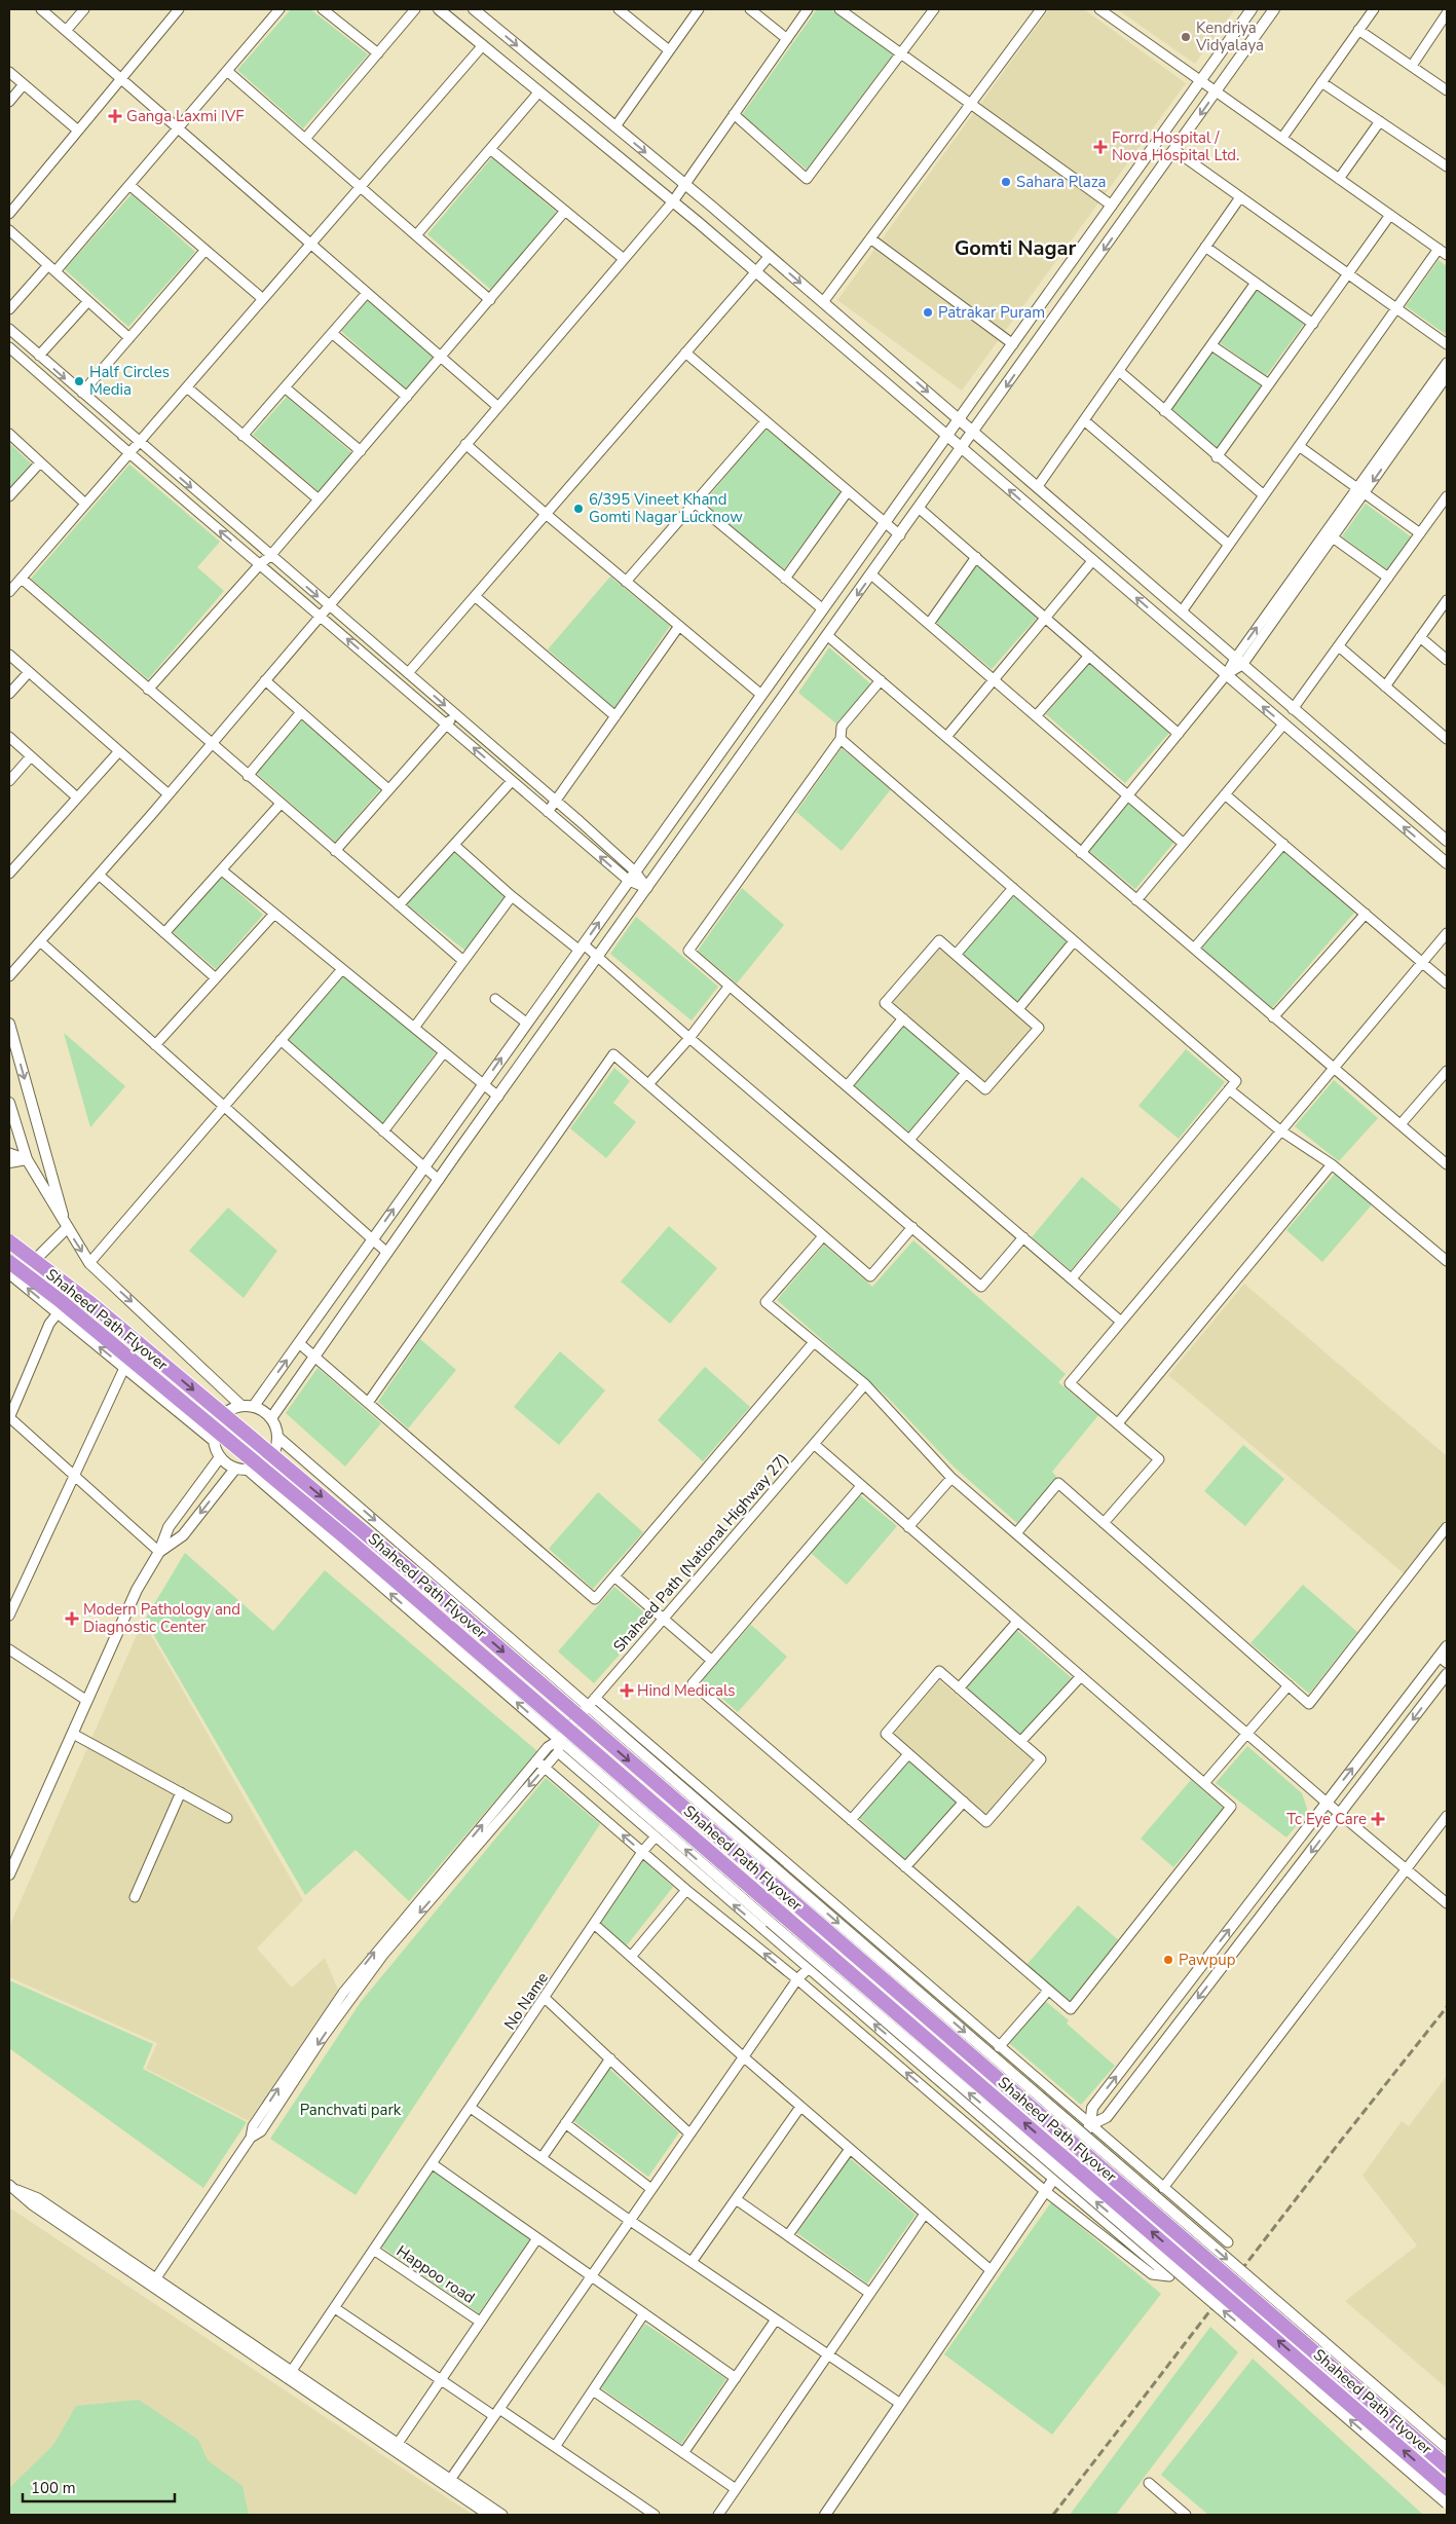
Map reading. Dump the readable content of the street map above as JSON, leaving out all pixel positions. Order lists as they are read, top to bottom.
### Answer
{
  "streets": {
    "highway": ["Shaheed Path Flyover"],
    "street": ["Shaheed Path (National Highway 27)", "No Name", "Happoo road"]
  },
  "crossings": [
    ["No Name", "Happoo road"]
  ],
  "districts": ["Gomti Nagar"],
  "parks": ["Panchvati park"],
  "places": {
    "other": [
      "Kendriya Vidyalaya",
      "Sahara Plaza",
      "Patrakar Puram",
      "Half Circles Media",
      "6/395 Vineet Khand Gomti Nagar Lucknow",
      "Pawpup"
    ],
    "health": [
      "Ganga Laxmi IVF",
      "Forrd Hospital / Nova Hospital Ltd.",
      "Modern Pathology and Diagnostic Center",
      "Hind Medicals",
      "Tc Eye Care"
    ]
  },
  "scale_bar": "100 m"
}
